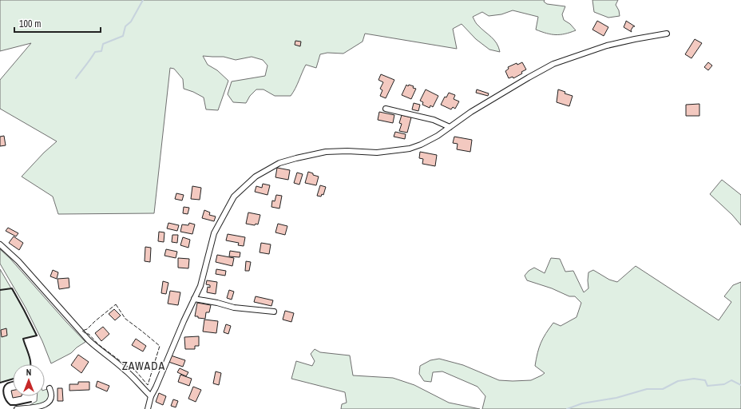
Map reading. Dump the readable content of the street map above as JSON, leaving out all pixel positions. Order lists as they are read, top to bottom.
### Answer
{
  "districts": ["ZAWADA"],
  "scale_bar": "100 m",
  "north": "top"
}
